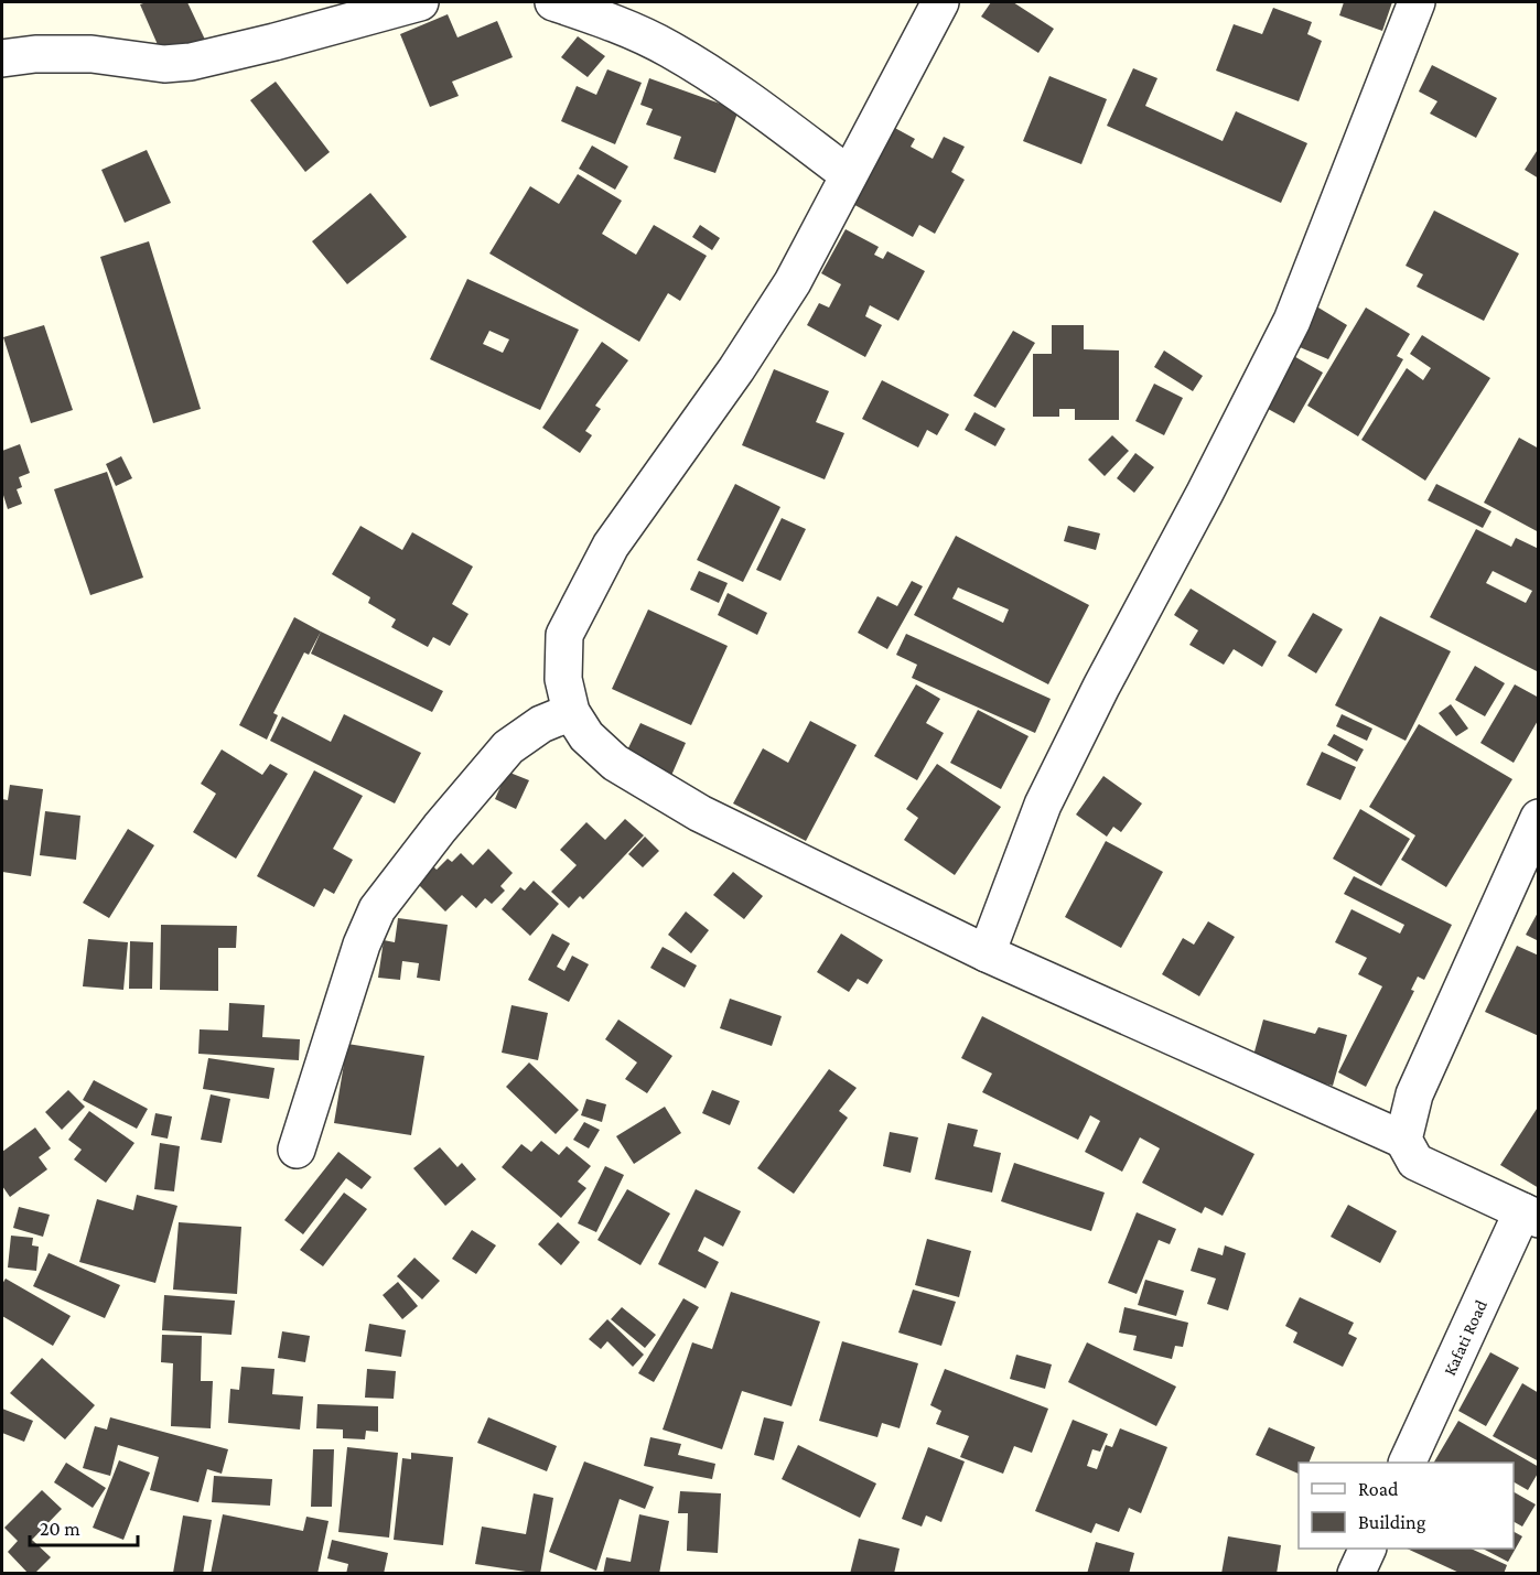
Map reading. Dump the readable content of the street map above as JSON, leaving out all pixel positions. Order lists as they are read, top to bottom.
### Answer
{
  "streets": {
    "street": ["Kafati Road"]
  },
  "legend": ["Road", "Building"],
  "scale_bar": "20 m"
}
